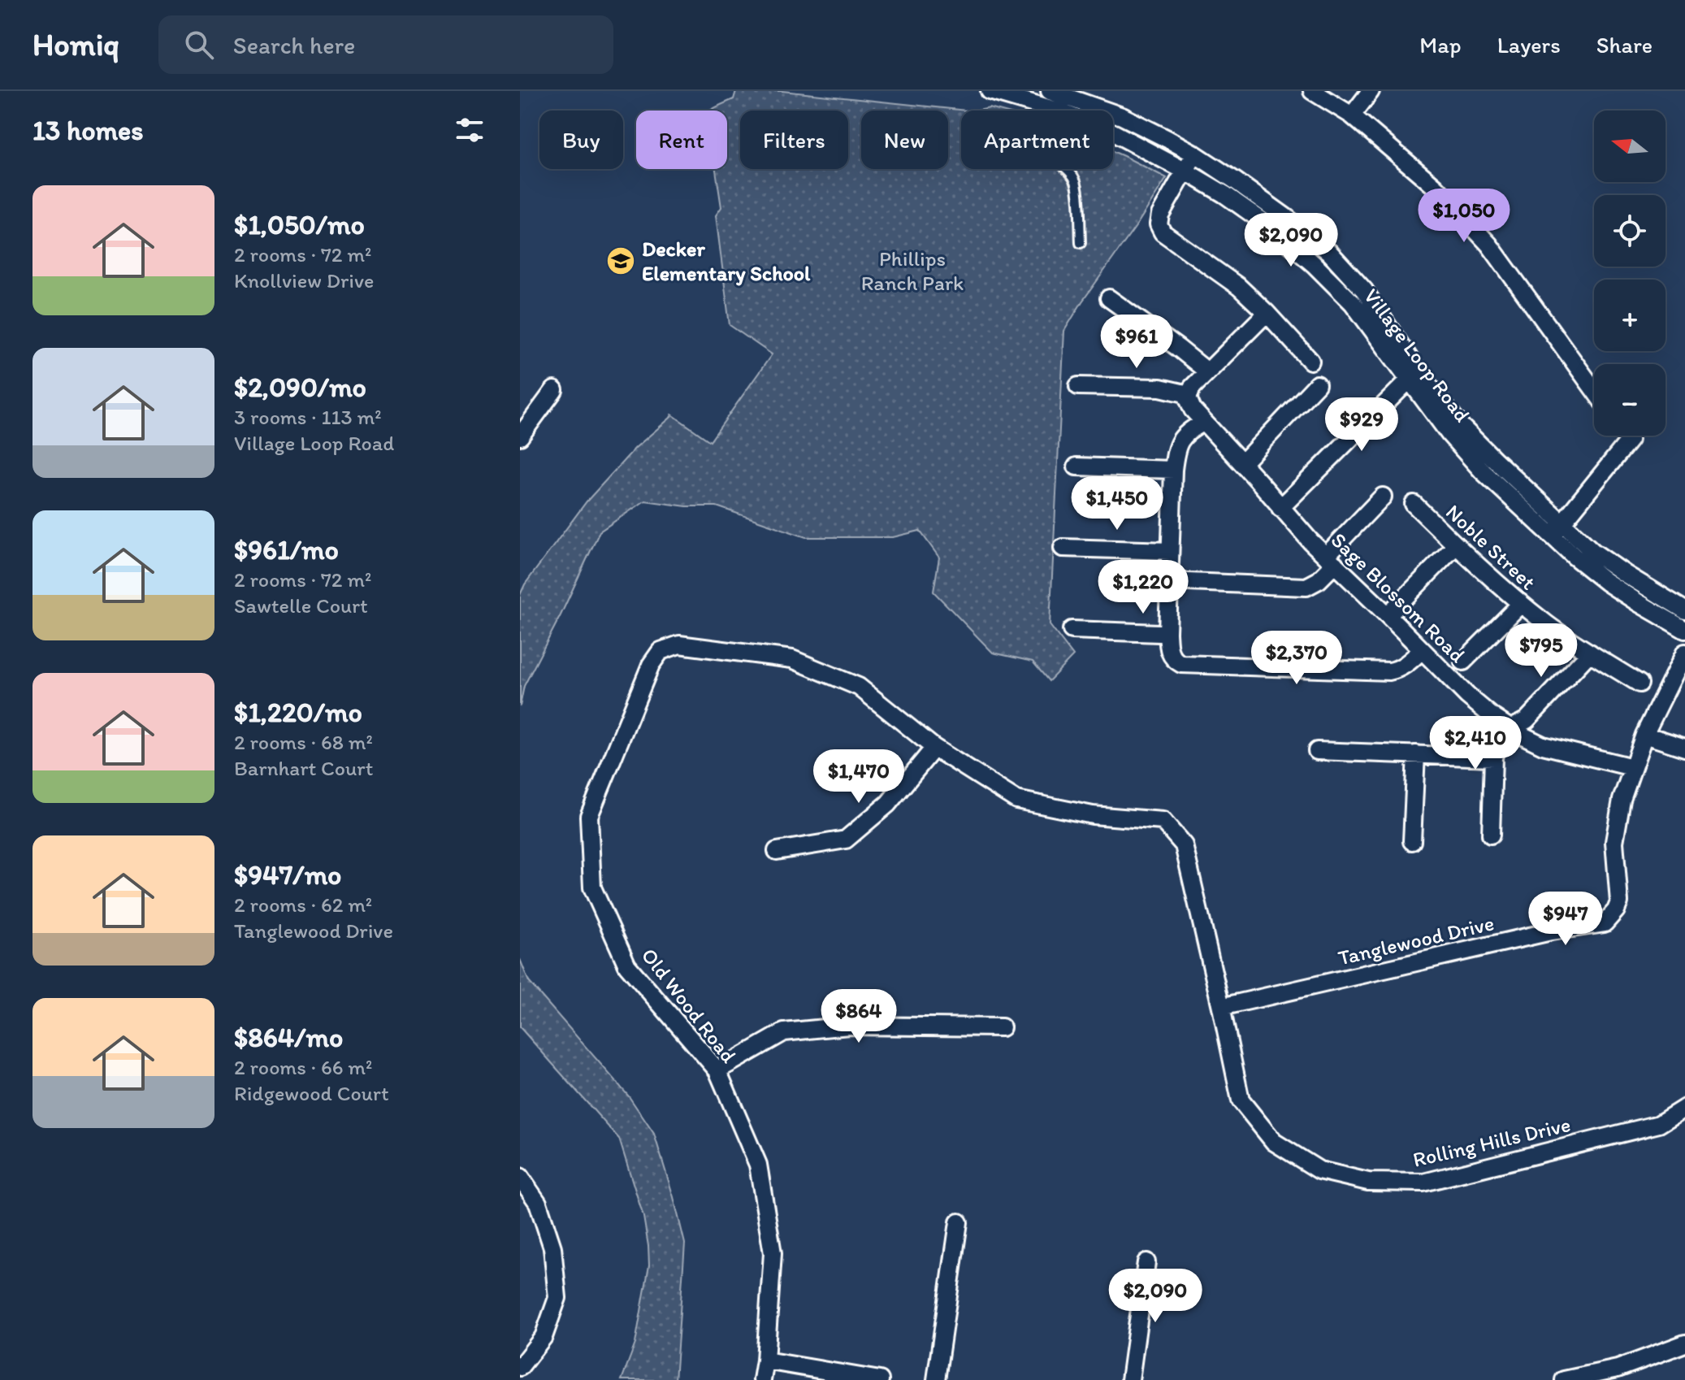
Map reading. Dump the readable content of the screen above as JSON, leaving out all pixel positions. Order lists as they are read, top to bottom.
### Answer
{
  "streets": {
    "street": [
      "Village Loop Road",
      "Noble Street",
      "Sage Blossom Road",
      "Tanglewood Drive",
      "Old Wood Road",
      "Rolling Hills Drive"
    ]
  },
  "crossings": [
    ["Sage Blossom Road", "Tanglewood Drive"],
    ["Tanglewood Drive", "Rolling Hills Drive"],
    ["Old Wood Road", "Rolling Hills Drive"]
  ],
  "parks": ["Phillips Ranch Park"],
  "places": {
    "school or university": ["Decker Elementary School"]
  },
  "north": "left",
  "page": {
    "header": "Homiq",
    "search": "Search here",
    "nav": ["Map", "Layers", "Share"],
    "heading": "13 homes",
    "map_buttons": ["+", "−"],
    "chip": [
      "Buy",
      "Rent",
      "Filters",
      "New",
      "Apartment"
    ],
    "list": [
      {
        "name": "$1,050/mo",
        "note": "2 rooms · 72 m² · Knollview Drive"
      },
      {
        "name": "$2,090/mo",
        "note": "3 rooms · 113 m² · Village Loop Road"
      },
      {
        "name": "$961/mo",
        "note": "2 rooms · 72 m² · Sawtelle Court"
      },
      {
        "name": "$1,220/mo",
        "note": "2 rooms · 68 m² · Barnhart Court"
      },
      {
        "name": "$947/mo",
        "note": "2 rooms · 62 m² · Tanglewood Drive"
      },
      {
        "name": "$864/mo",
        "note": "2 rooms · 66 m² · Ridgewood Court"
      }
    ],
    "price": [
      "$1,050",
      "$2,090",
      "$961",
      "$929",
      "$1,450",
      "$1,220",
      "$795",
      "$2,370",
      "$2,410",
      "$1,470",
      "$947",
      "$864",
      "$2,090"
    ]
  }
}
